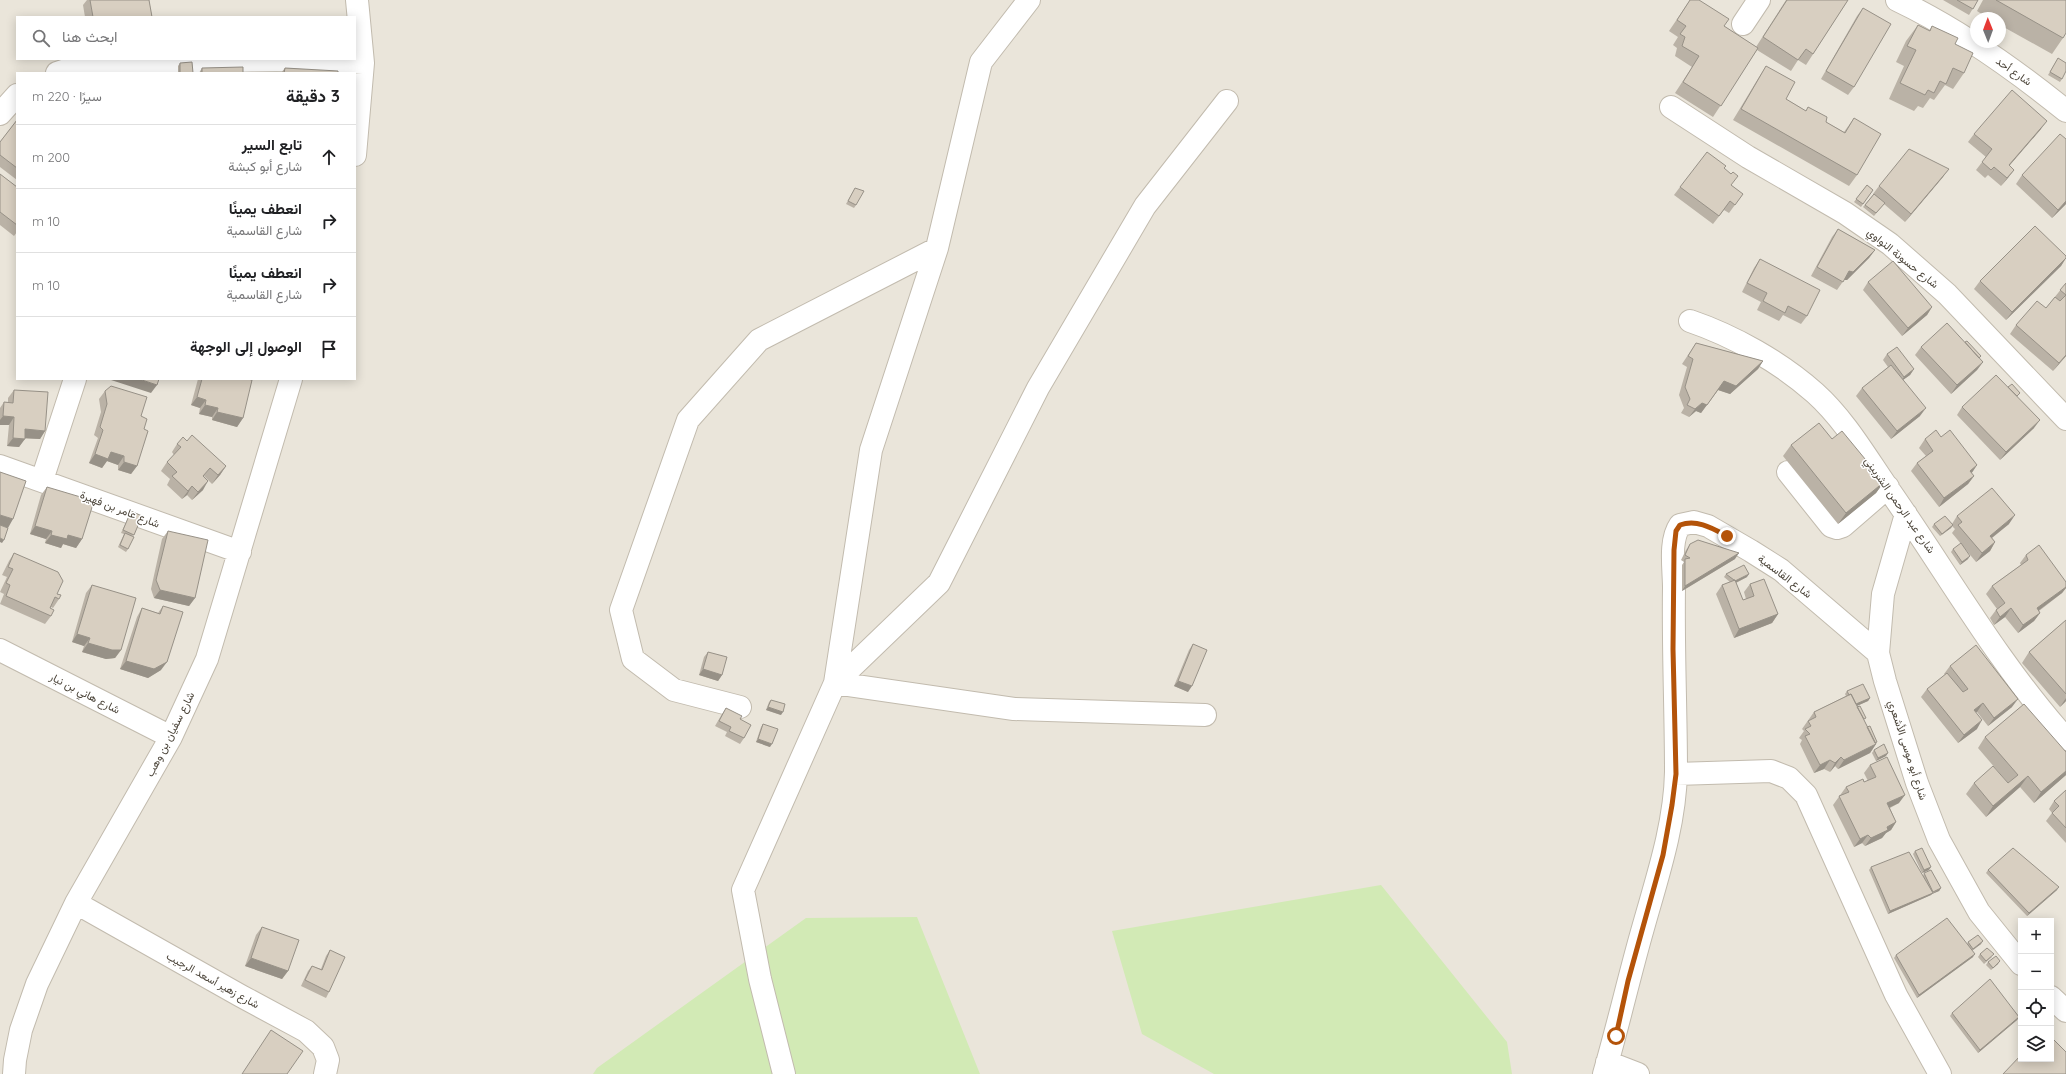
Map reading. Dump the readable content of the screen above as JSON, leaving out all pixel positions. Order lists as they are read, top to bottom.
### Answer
{
  "streets": {
    "street": [
      "شارع أحد",
      "شارع حسونة النواوي",
      "شارع عبد الرحمن الشربيني",
      "شارع عامر بن فهيرة",
      "شارع القاسمية",
      "شارع هاني بن نيار",
      "شارع سفيان بن وهب",
      "شارع أبو موسى الأشعري",
      "شارع زهير أسعد الرجيب"
    ]
  },
  "crossings": [
    ["شارع عبد الرحمن الشربيني", "شارع أبو موسى الأشعري"],
    ["شارع عامر بن فهيرة", "شارع سفيان بن وهب"],
    ["شارع القاسمية", "شارع أبو موسى الأشعري"],
    ["شارع هاني بن نيار", "شارع سفيان بن وهب"],
    ["شارع سفيان بن وهب", "شارع زهير أسعد الرجيب"]
  ],
  "north": "top",
  "page": {
    "search": "ابحث هنا",
    "heading": ["3 دقيقة", "سيرًا · 220 m"],
    "list": [
      ["تابع السير", "شارع أبو كبشة", "200 m"],
      ["انعطف يمينًا", "شارع القاسمية", "10 m"],
      ["انعطف يمينًا", "شارع القاسمية", "10 m"],
      "الوصول إلى الوجهة"
    ],
    "map_buttons": ["+", "−"]
  }
}
